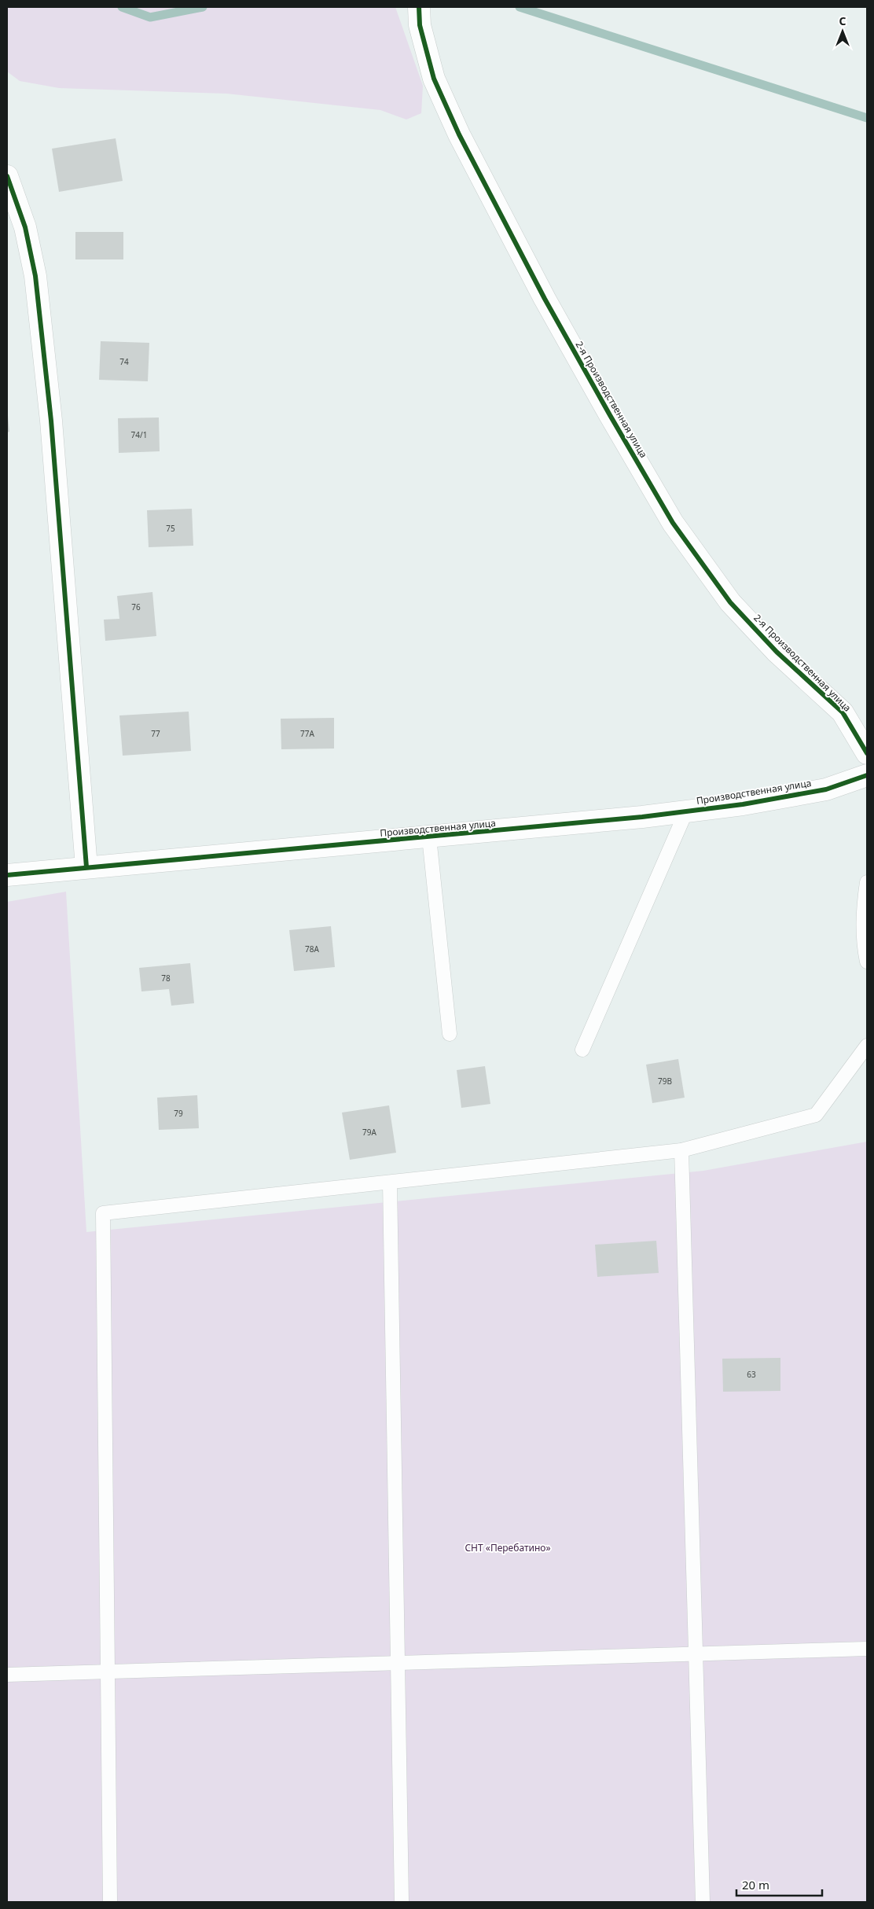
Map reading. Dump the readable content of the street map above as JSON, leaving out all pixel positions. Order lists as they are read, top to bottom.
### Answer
{
  "streets": {
    "street": ["2-я Производственная улица", "Производственная улица"]
  },
  "parks": ["СНТ «Перебатино»"],
  "house_numbers": [
    "74",
    "74/1",
    "75",
    "76",
    "77",
    "77А",
    "78А",
    "78",
    "79В",
    "79",
    "79А",
    "63"
  ],
  "scale_bar": "20 m",
  "north": "top"
}
